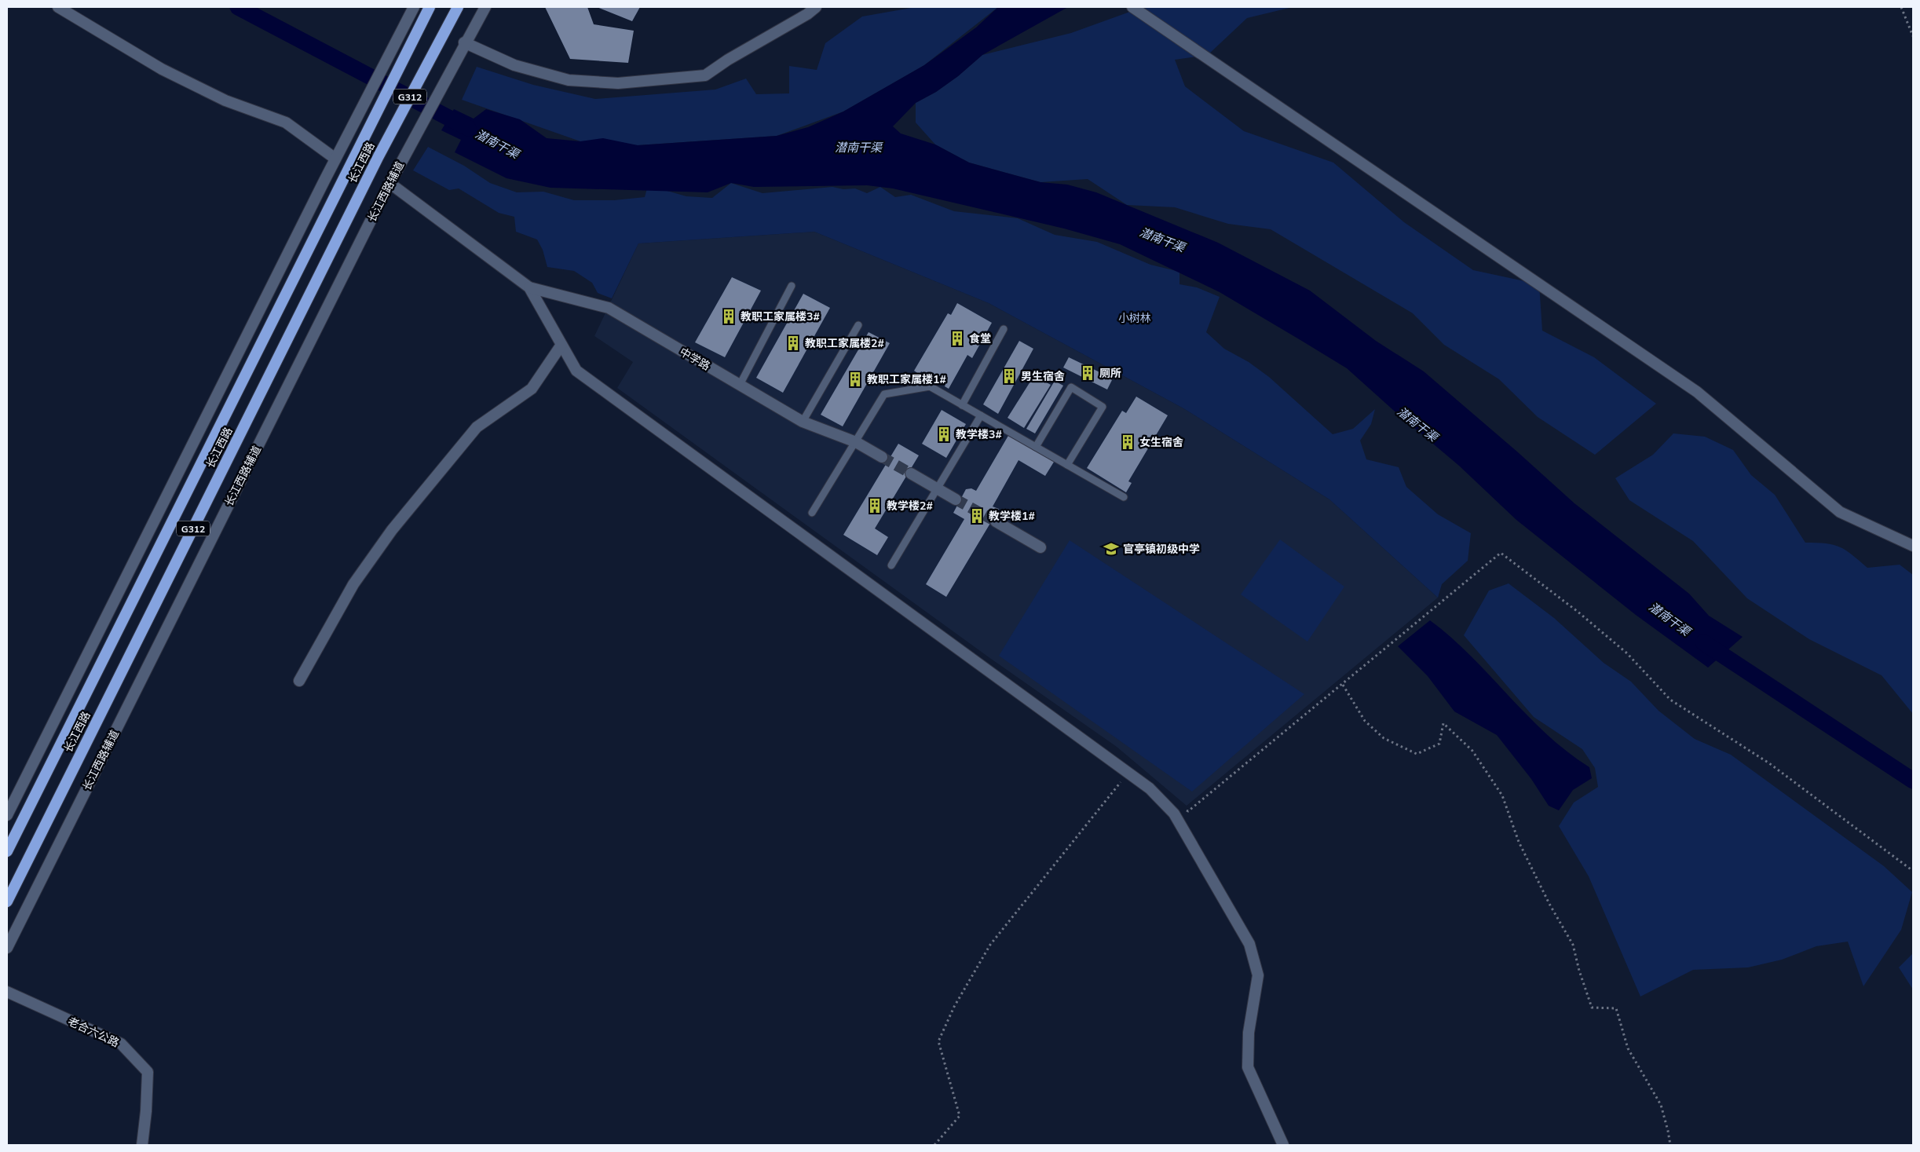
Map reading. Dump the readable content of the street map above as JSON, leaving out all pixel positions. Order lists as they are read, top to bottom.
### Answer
{
  "streets": {
    "highway": ["G312", "长江西路"],
    "street": ["长江西路辅道", "中学路", "老合六公路"]
  },
  "water": ["潜南干渠"],
  "parks": ["小树林"],
  "places": {
    "building": [
      "教职工家属楼3#",
      "食堂",
      "教职工家属楼2#",
      "厕所",
      "男生宿舍",
      "教职工家属楼1#",
      "教学楼3#",
      "女生宿舍",
      "教学楼2#",
      "教学楼1#"
    ],
    "school or university": ["官亭镇初级中学"]
  }
}
